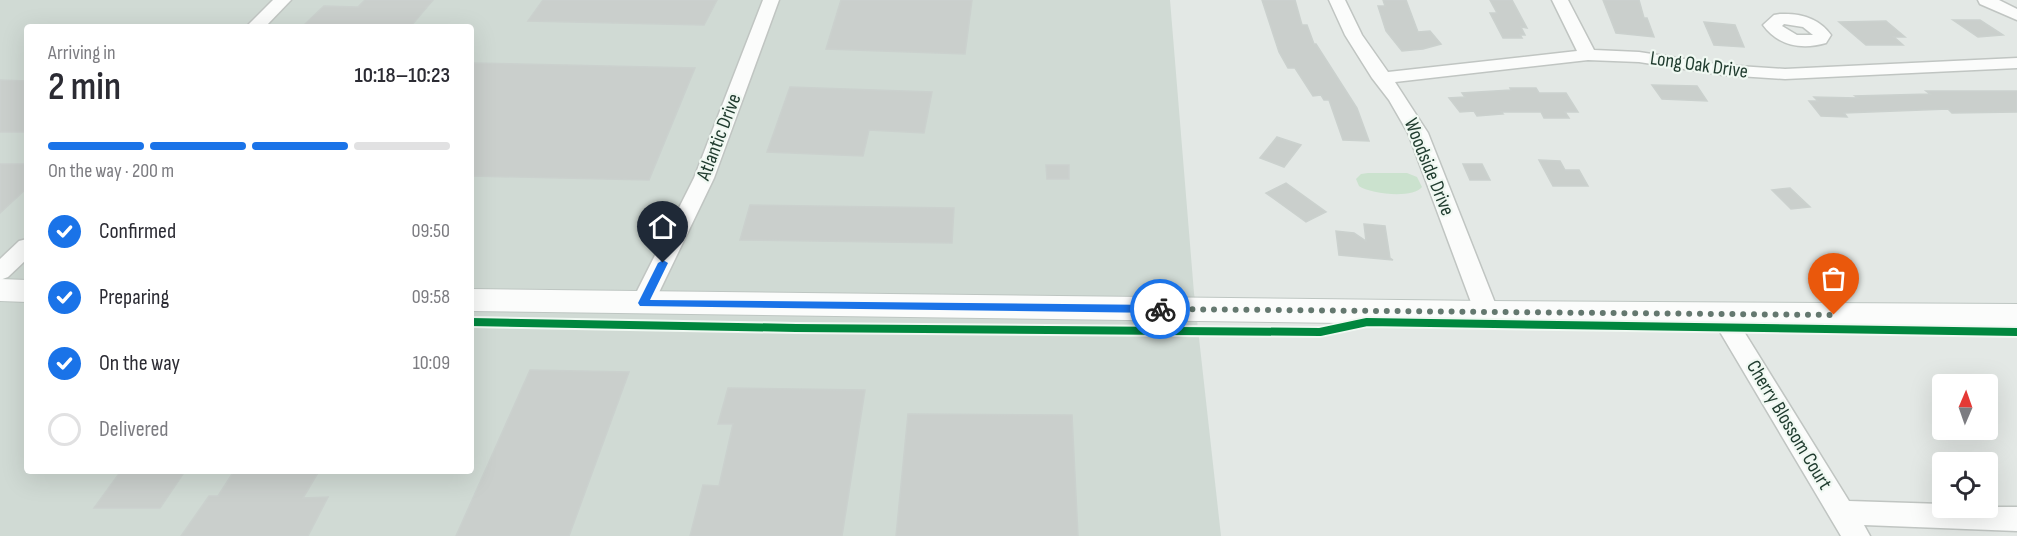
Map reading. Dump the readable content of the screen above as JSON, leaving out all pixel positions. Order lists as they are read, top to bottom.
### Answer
{
  "streets": {
    "street": [
      "Long Oak Drive",
      "Atlantic Drive",
      "Woodside Drive",
      "Cherry Blossom Court"
    ]
  },
  "crossings": [
    ["Long Oak Drive", "Woodside Drive"]
  ],
  "north": "top",
  "page": {
    "heading": ["2 min", "Arriving in", "10:18–10:23"],
    "bar": "On the way · 200 m",
    "list": [
      ["Confirmed", "09:50"],
      ["Preparing", "09:58"],
      ["On the way", "10:09"],
      "Delivered"
    ]
  }
}
